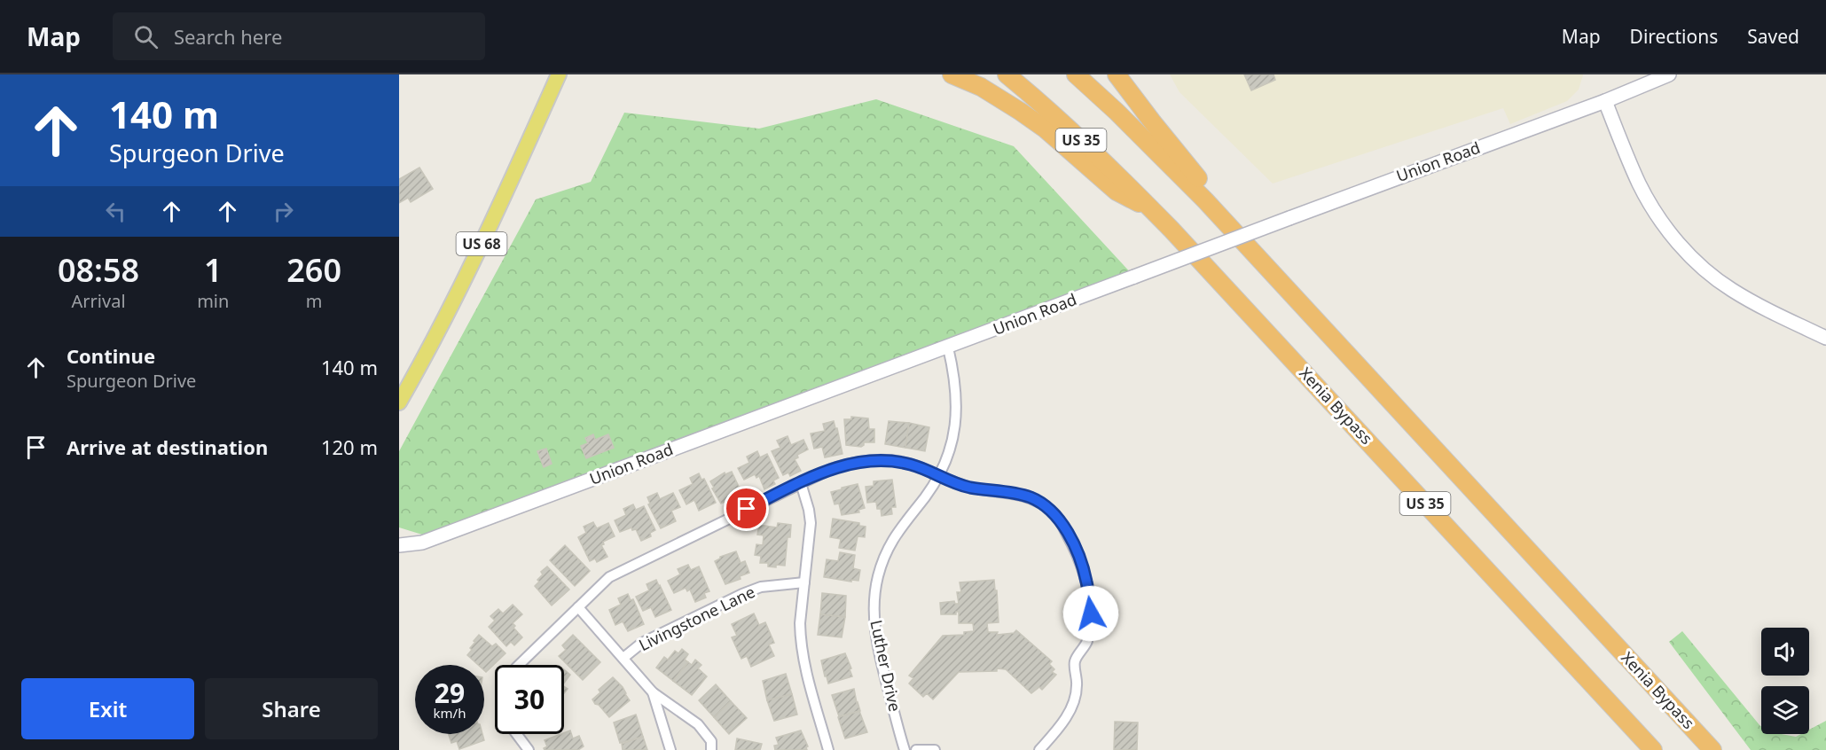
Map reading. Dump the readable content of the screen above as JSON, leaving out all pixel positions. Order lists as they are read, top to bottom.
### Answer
{
  "streets": {
    "highway": ["US 35", "Xenia Bypass"],
    "main road": ["US 68"],
    "street": ["Union Road", "Livingstone Lane", "Luther Drive"]
  },
  "crossings": [
    ["Union Road", "Luther Drive"]
  ],
  "page": {
    "header": "Map",
    "search": "Search here",
    "nav": ["Map", "Directions", "Saved"],
    "turn": ["140 m", "Spurgeon Drive"],
    "eta": [
      "08:58",
      "Arrival",
      "1",
      "min",
      "260",
      "m"
    ],
    "list": [
      {
        "name": "Continue",
        "note": "Spurgeon Drive",
        "value": "140 m"
      },
      {
        "name": "Arrive at destination",
        "value": "120 m"
      }
    ],
    "speed": "29 km/h",
    "limit": "30",
    "buttons": ["Exit", "Share"]
  }
}
